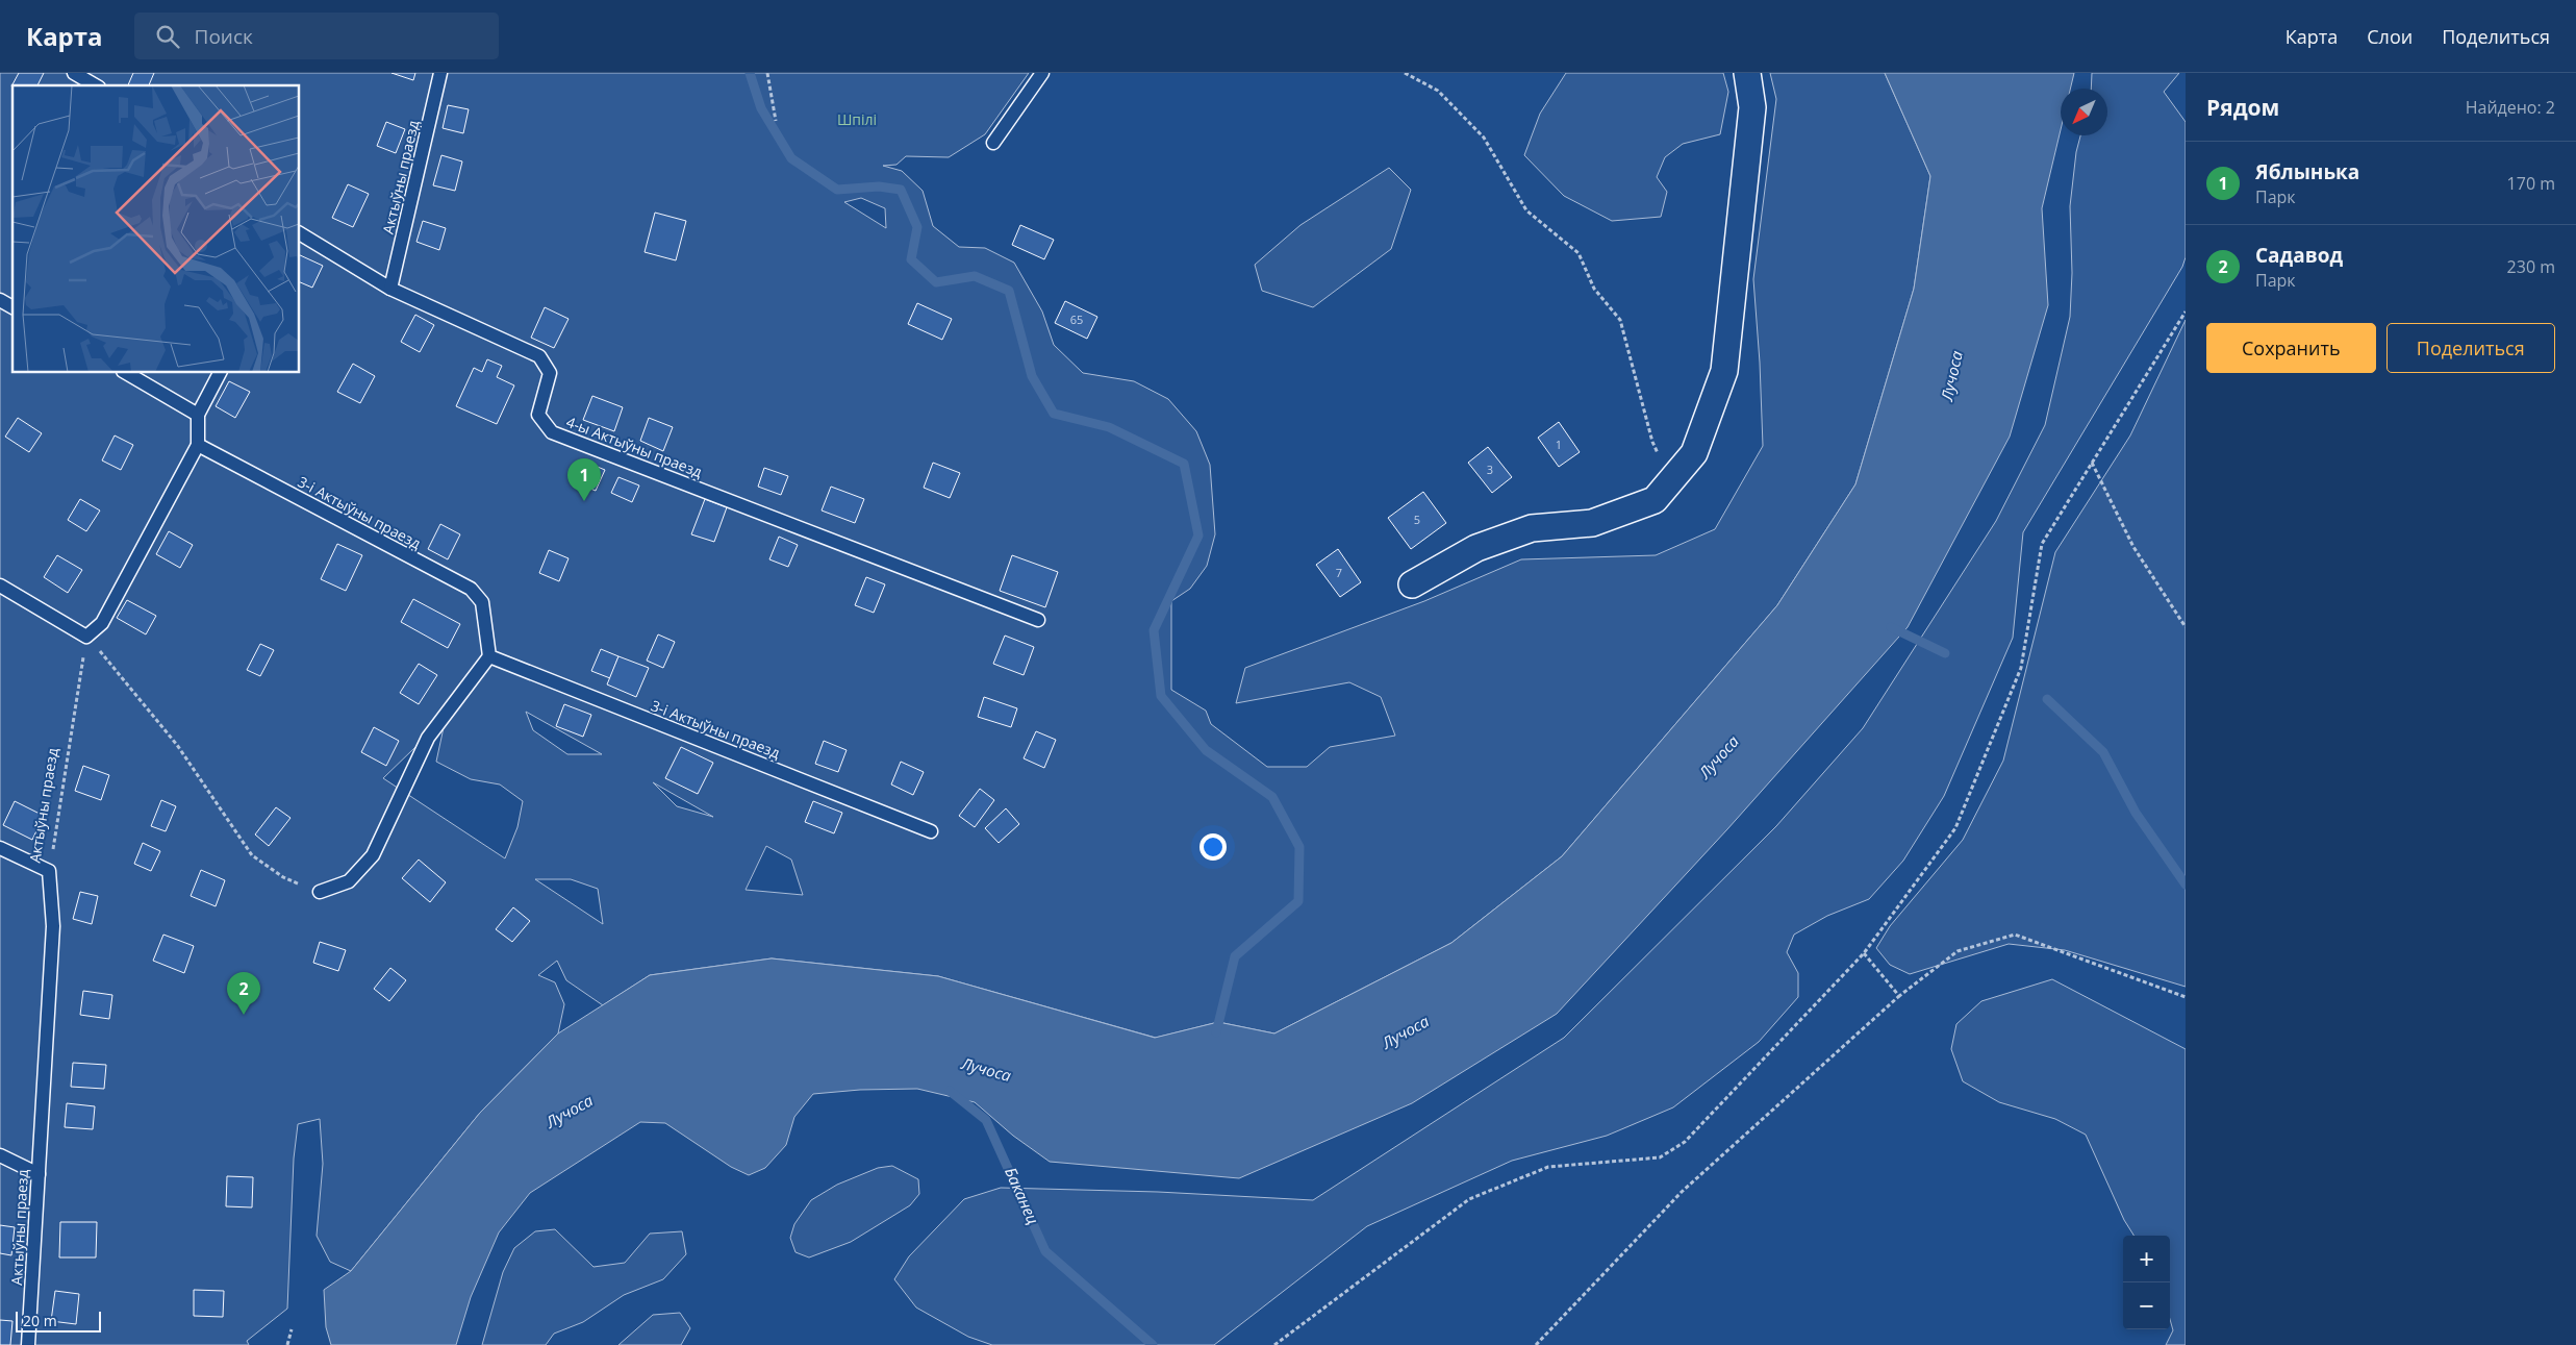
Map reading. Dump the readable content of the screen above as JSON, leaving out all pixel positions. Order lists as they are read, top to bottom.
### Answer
{
  "streets": {
    "lane": ["Актыўны праезд", "4-ы Актыўны праезд", "3-і Актыўны праезд"]
  },
  "crossings": [
    ["Актыўны праезд", "4-ы Актыўны праезд"]
  ],
  "water": ["Лучоса", "Баканец"],
  "parks": ["Шпілі"],
  "house_numbers": [
    "65",
    "1",
    "3",
    "5",
    "7"
  ],
  "scale_bar": "20 m",
  "north": "bottom left",
  "page": {
    "header": "Карта",
    "search": "Поиск",
    "nav": ["Карта", "Слои", "Поделиться"],
    "heading": ["Рядом", "Найдено: 2"],
    "list": [
      {
        "mark": "1",
        "name": "Яблынька",
        "note": "Парк",
        "value": "170 m"
      },
      {
        "mark": "2",
        "name": "Садавод",
        "note": "Парк",
        "value": "230 m"
      }
    ],
    "buttons": ["Сохранить", "Поделиться"],
    "pins": ["1", "2"],
    "map_buttons": ["+", "−"],
    "scale": "20 m"
  }
}
